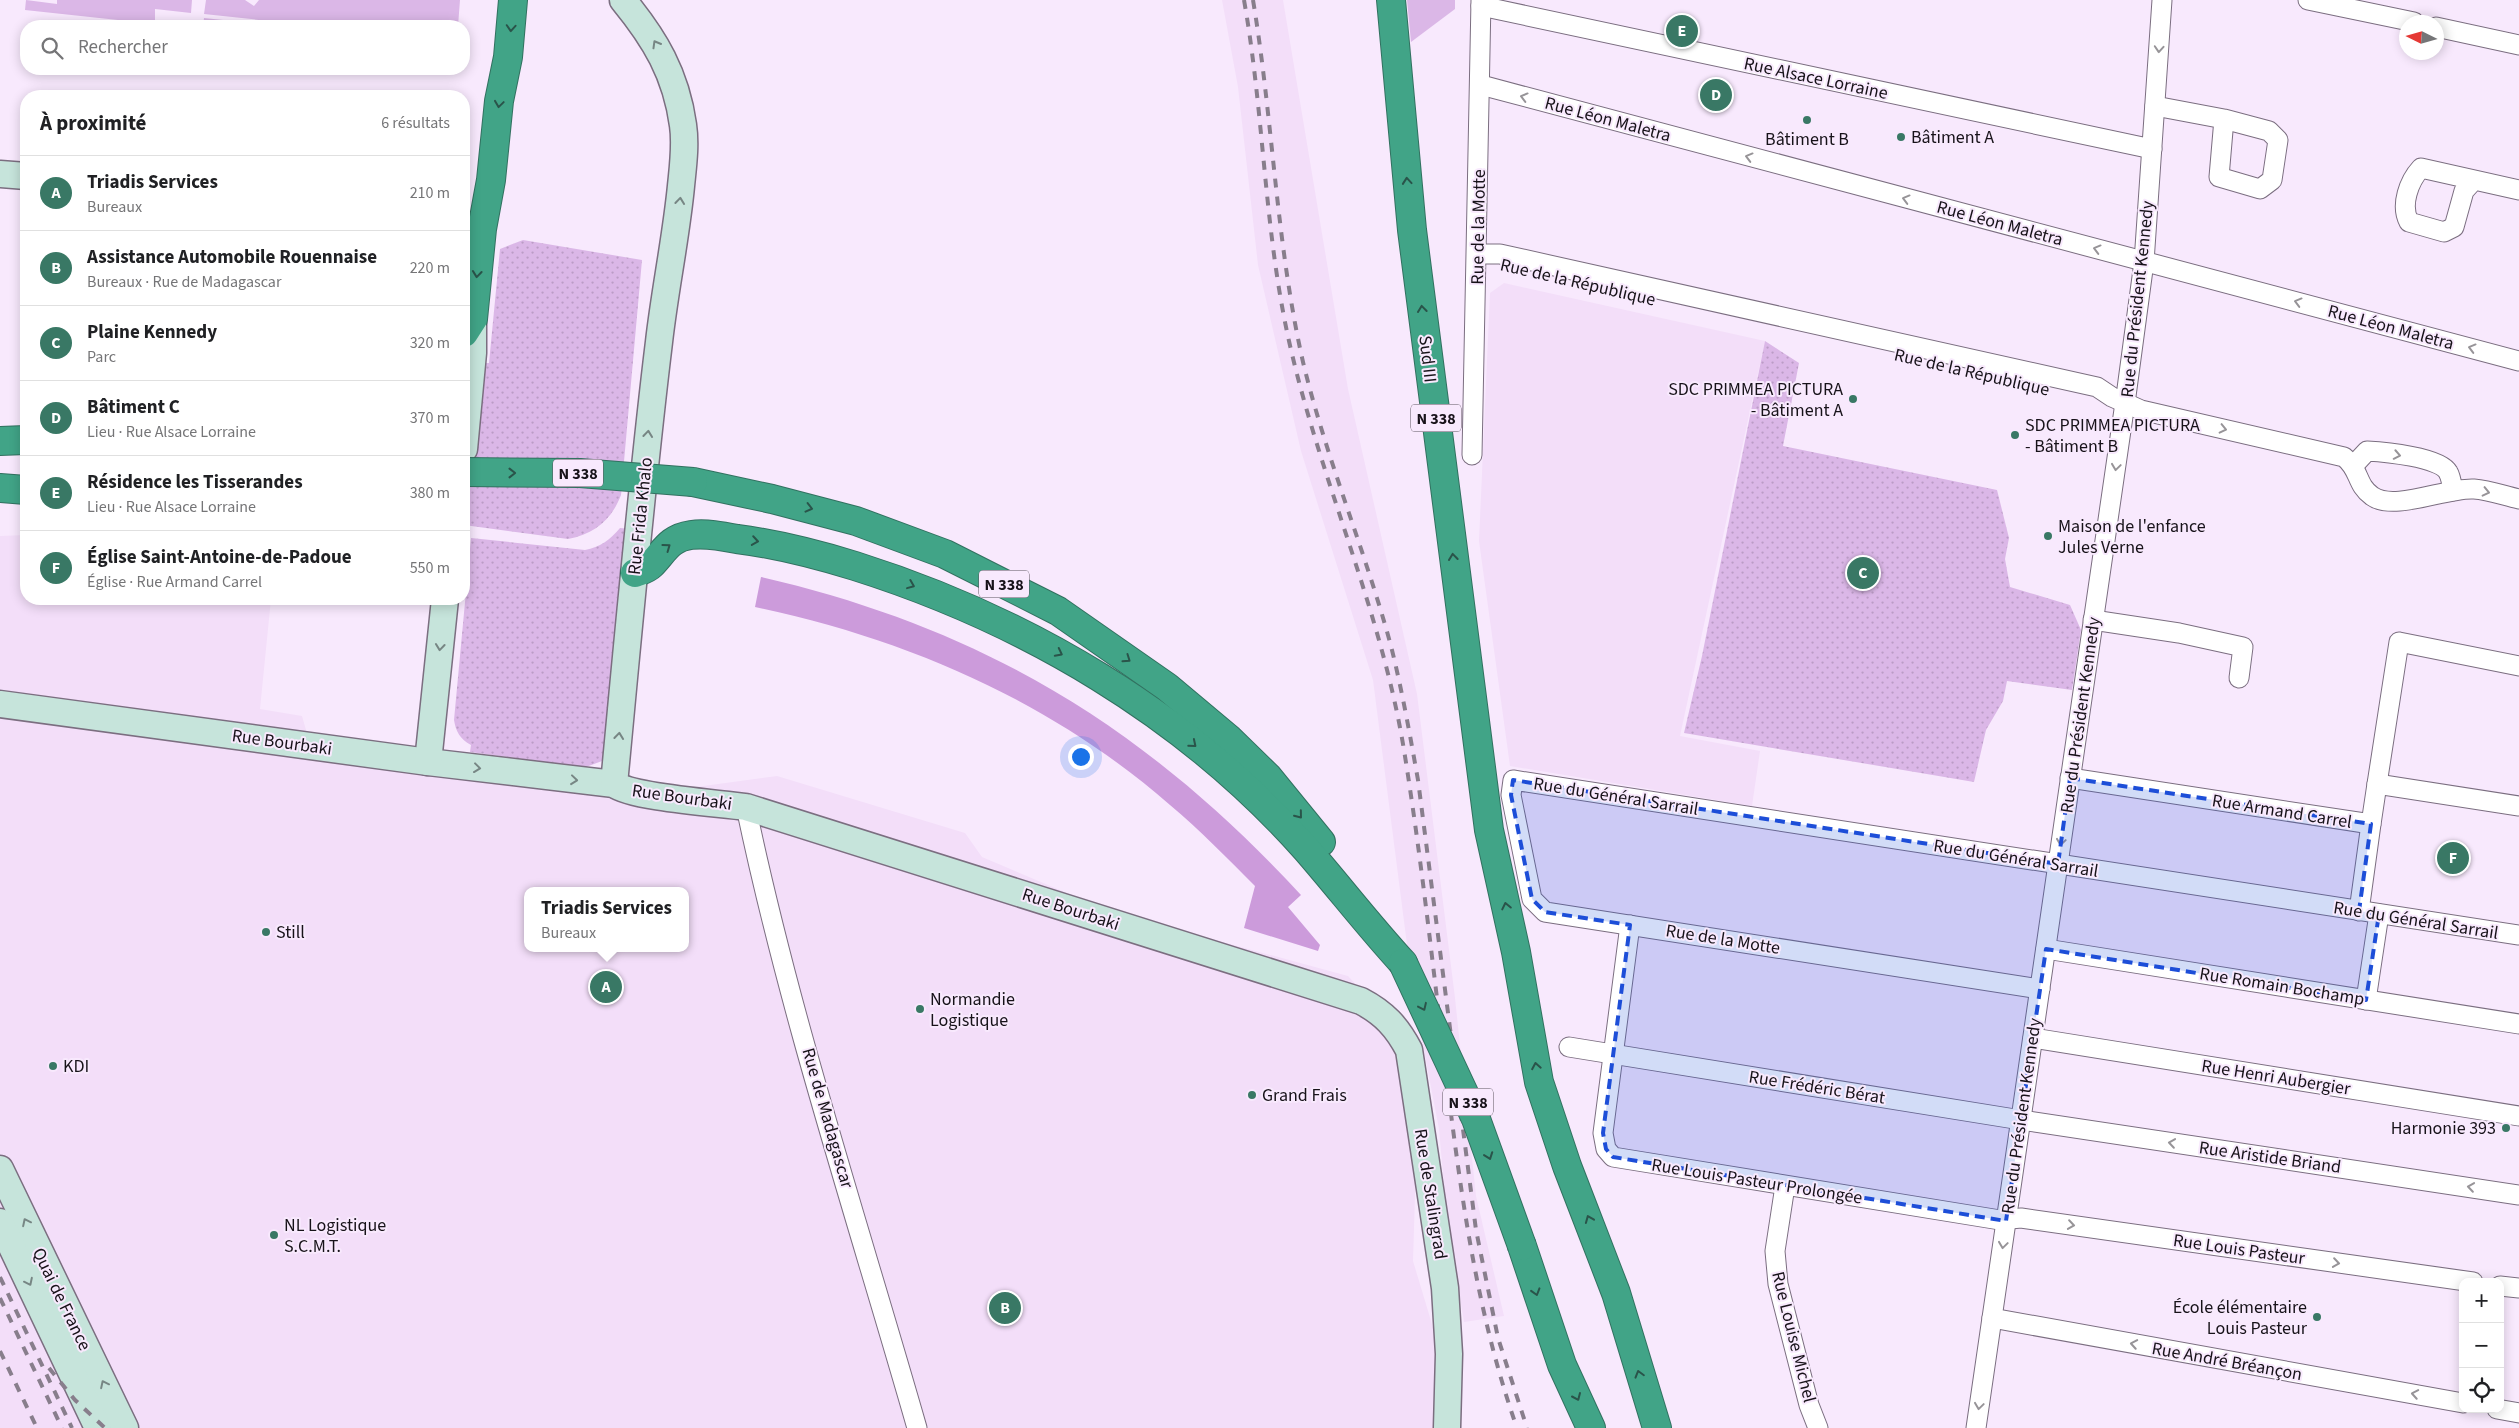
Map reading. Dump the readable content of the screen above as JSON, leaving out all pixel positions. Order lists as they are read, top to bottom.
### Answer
{
  "streets": {
    "highway": ["Sud III", "N 338"],
    "main road": [
      "Rue Frida Khalo",
      "Rue Bourbaki",
      "Rue de Stalingrad",
      "Quai de France"
    ],
    "street": [
      "Rue Alsace Lorraine",
      "Rue Léon Maletra",
      "Rue de la Motte",
      "Rue de la République",
      "Rue du Président Kennedy",
      "Rue du Général Sarrail",
      "Rue Armand Carrel",
      "Rue Romain Bochamp",
      "Rue Henri Aubergier",
      "Rue Frédéric Bérat",
      "Rue de Madagascar",
      "Rue Aristide Briand",
      "Rue Louis Pasteur Prolongée",
      "Rue Louis Pasteur",
      "Rue Louise Michel",
      "Rue André Bréançon"
    ]
  },
  "crossings": [
    ["Rue Alsace Lorraine", "Rue de la Motte"],
    ["Rue Alsace Lorraine", "Rue du Président Kennedy"],
    ["Rue Léon Maletra", "Rue de la Motte"],
    ["Rue Léon Maletra", "Rue du Président Kennedy"],
    ["Rue de la Motte", "Rue de la République"],
    ["Rue de la Motte", "Rue du Président Kennedy"],
    ["Rue de la Motte", "Rue du Général Sarrail"],
    ["Rue de la République", "Rue du Président Kennedy"],
    ["Rue du Président Kennedy", "Rue du Général Sarrail"],
    ["Rue du Président Kennedy", "Rue Armand Carrel"],
    ["Rue du Président Kennedy", "Rue Romain Bochamp"],
    ["Rue du Président Kennedy", "Rue Henri Aubergier"],
    ["Rue du Président Kennedy", "Rue Frédéric Bérat"],
    ["Rue du Président Kennedy", "Rue Aristide Briand"],
    ["Rue du Président Kennedy", "Rue Louis Pasteur Prolongée"],
    ["Rue du Président Kennedy", "Rue Louis Pasteur"],
    ["Rue du Président Kennedy", "Rue André Bréançon"],
    ["Sud III", "N 338"],
    ["Rue Frida Khalo", "Rue Bourbaki"],
    ["Rue Bourbaki", "Rue de Madagascar"],
    ["Rue Bourbaki", "Rue de Stalingrad"],
    ["Rue Frédéric Bérat", "Rue Aristide Briand"],
    ["Rue Frédéric Bérat", "Rue Louis Pasteur Prolongée"],
    ["Rue Louis Pasteur Prolongée", "Rue Louis Pasteur"],
    ["Rue Louis Pasteur Prolongée", "Rue Louise Michel"]
  ],
  "one_way": [
    "Rue Léon Maletra",
    "Rue du Président Kennedy",
    "Rue Frida Khalo",
    "Rue Aristide Briand",
    "Rue Louis Pasteur",
    "Rue André Bréançon"
  ],
  "places": [
    "Bâtiment B",
    "Bâtiment A",
    "SDC PRIMMEA PICTURA - Bâtiment A",
    "SDC PRIMMEA PICTURA - Bâtiment B",
    "Maison de l'enfance Jules Verne",
    "Still",
    "Normandie Logistique",
    "KDI",
    "Grand Frais",
    "Harmonie 393",
    "NL Logistique S.C.M.T.",
    "École élémentaire Louis Pasteur"
  ],
  "north": "left",
  "page": {
    "pins": [
      "E",
      "D",
      "C",
      "F",
      "A",
      "B"
    ],
    "search": "Rechercher",
    "heading": ["À proximité", "6 résultats"],
    "list": [
      {
        "mark": "A",
        "name": "Triadis Services",
        "note": "Bureaux",
        "value": "210 m"
      },
      {
        "mark": "B",
        "name": "Assistance Automobile Rouennaise",
        "note": "Bureaux · Rue de Madagascar",
        "value": "220 m"
      },
      {
        "mark": "C",
        "name": "Plaine Kennedy",
        "note": "Parc",
        "value": "320 m"
      },
      {
        "mark": "D",
        "name": "Bâtiment C",
        "note": "Lieu · Rue Alsace Lorraine",
        "value": "370 m"
      },
      {
        "mark": "E",
        "name": "Résidence les Tisserandes",
        "note": "Lieu · Rue Alsace Lorraine",
        "value": "380 m"
      },
      {
        "mark": "F",
        "name": "Église Saint-Antoine-de-Padoue",
        "note": "Église · Rue Armand Carrel",
        "value": "550 m"
      }
    ],
    "popup": ["Triadis Services", "Bureaux"],
    "map_buttons": ["+", "−"]
  }
}
